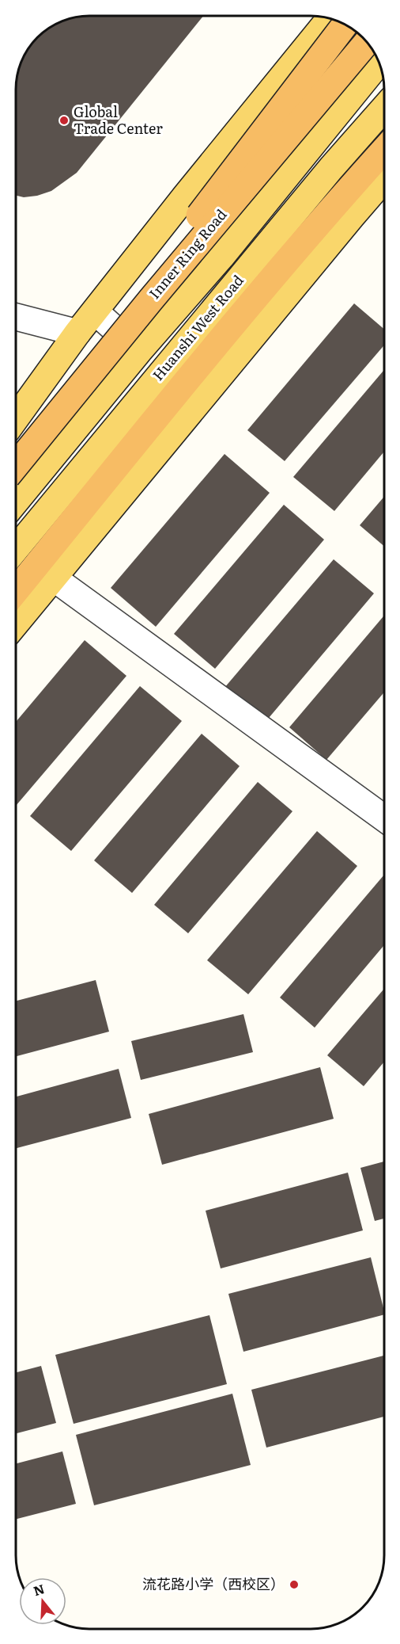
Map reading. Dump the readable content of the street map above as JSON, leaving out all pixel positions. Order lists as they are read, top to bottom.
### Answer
{
  "streets": {
    "highway": ["Inner Ring Road"],
    "main road": ["Huanshi West Road"]
  },
  "places": ["Global Trade Center", "流花路小学（西校区）"],
  "north": "top"
}
